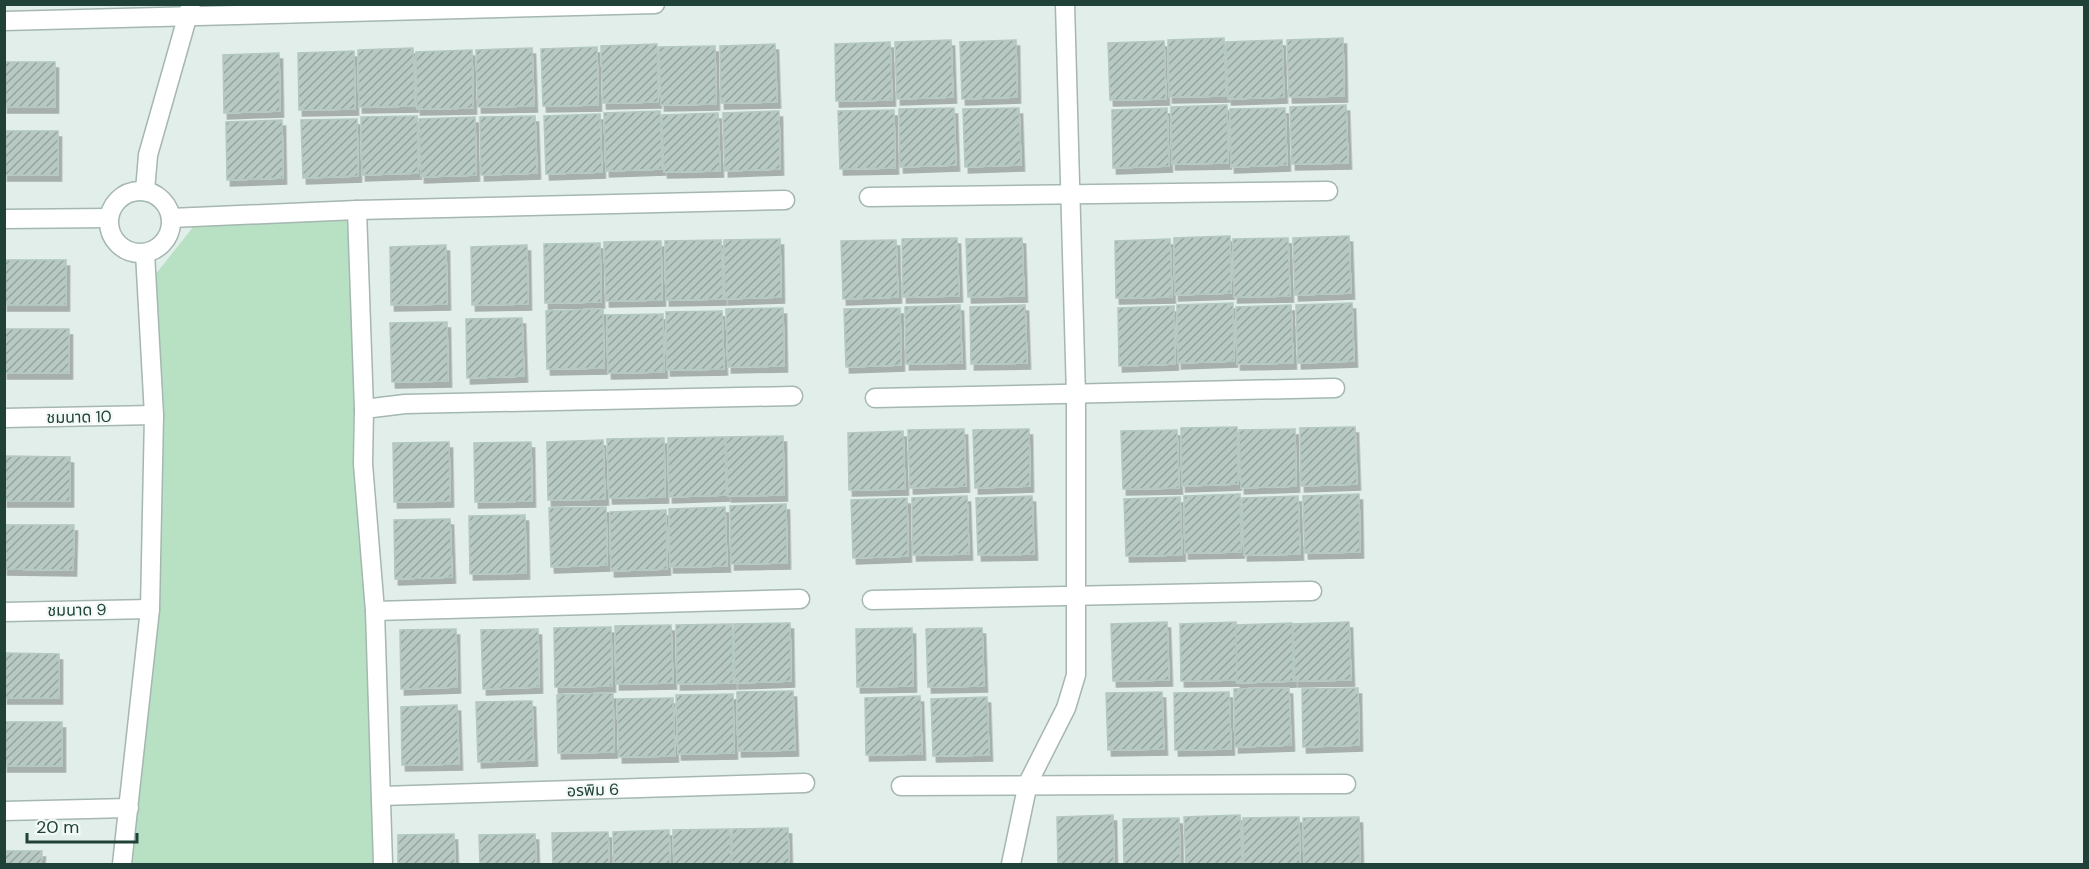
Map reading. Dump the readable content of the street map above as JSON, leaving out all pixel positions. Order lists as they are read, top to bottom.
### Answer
{
  "streets": {
    "street": ["ชมนาด 10", "ชมนาด 9", "อรพิม 6"]
  },
  "scale_bar": "20 m"
}
